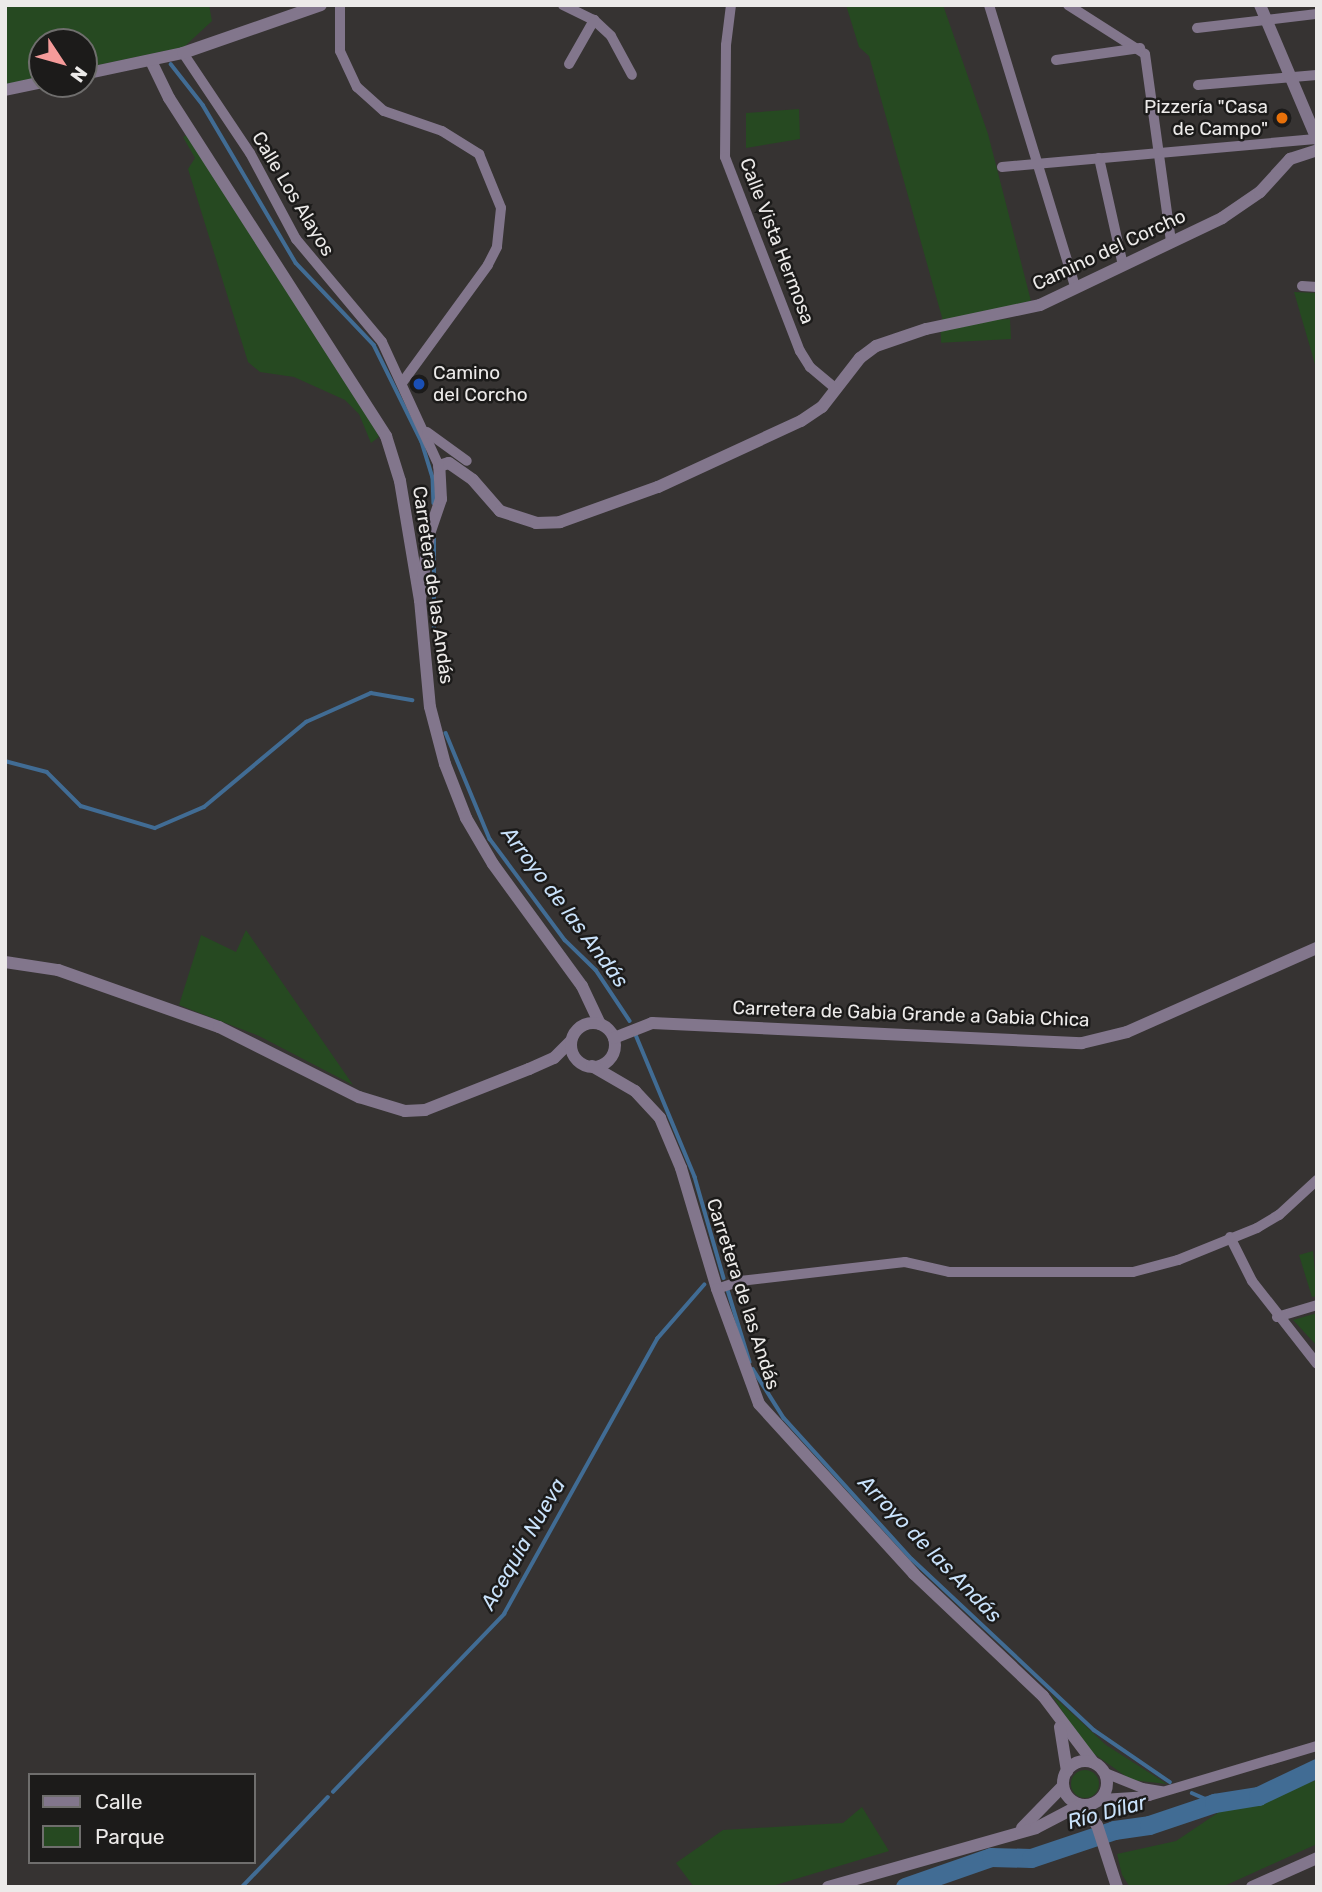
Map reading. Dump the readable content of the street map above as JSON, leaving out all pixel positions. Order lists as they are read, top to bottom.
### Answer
{
  "streets": {
    "street": [
      "Calle Los Alayos",
      "Calle Vista Hermosa",
      "Camino del Corcho",
      "Carretera de las Andás",
      "Carretera de Gabia Grande a Gabia Chica"
    ]
  },
  "crossings": [
    ["Calle Los Alayos", "Camino del Corcho"],
    ["Calle Vista Hermosa", "Camino del Corcho"],
    ["Carretera de las Andás", "Carretera de Gabia Grande a Gabia Chica"]
  ],
  "water": ["Arroyo de las Andás", "Acequia Nueva", "Río Dílar"],
  "places": ["Pizzería \"Casa de Campo\"", "Camino del Corcho"],
  "legend": ["Calle", "Parque"],
  "north": "bottom right"
}
